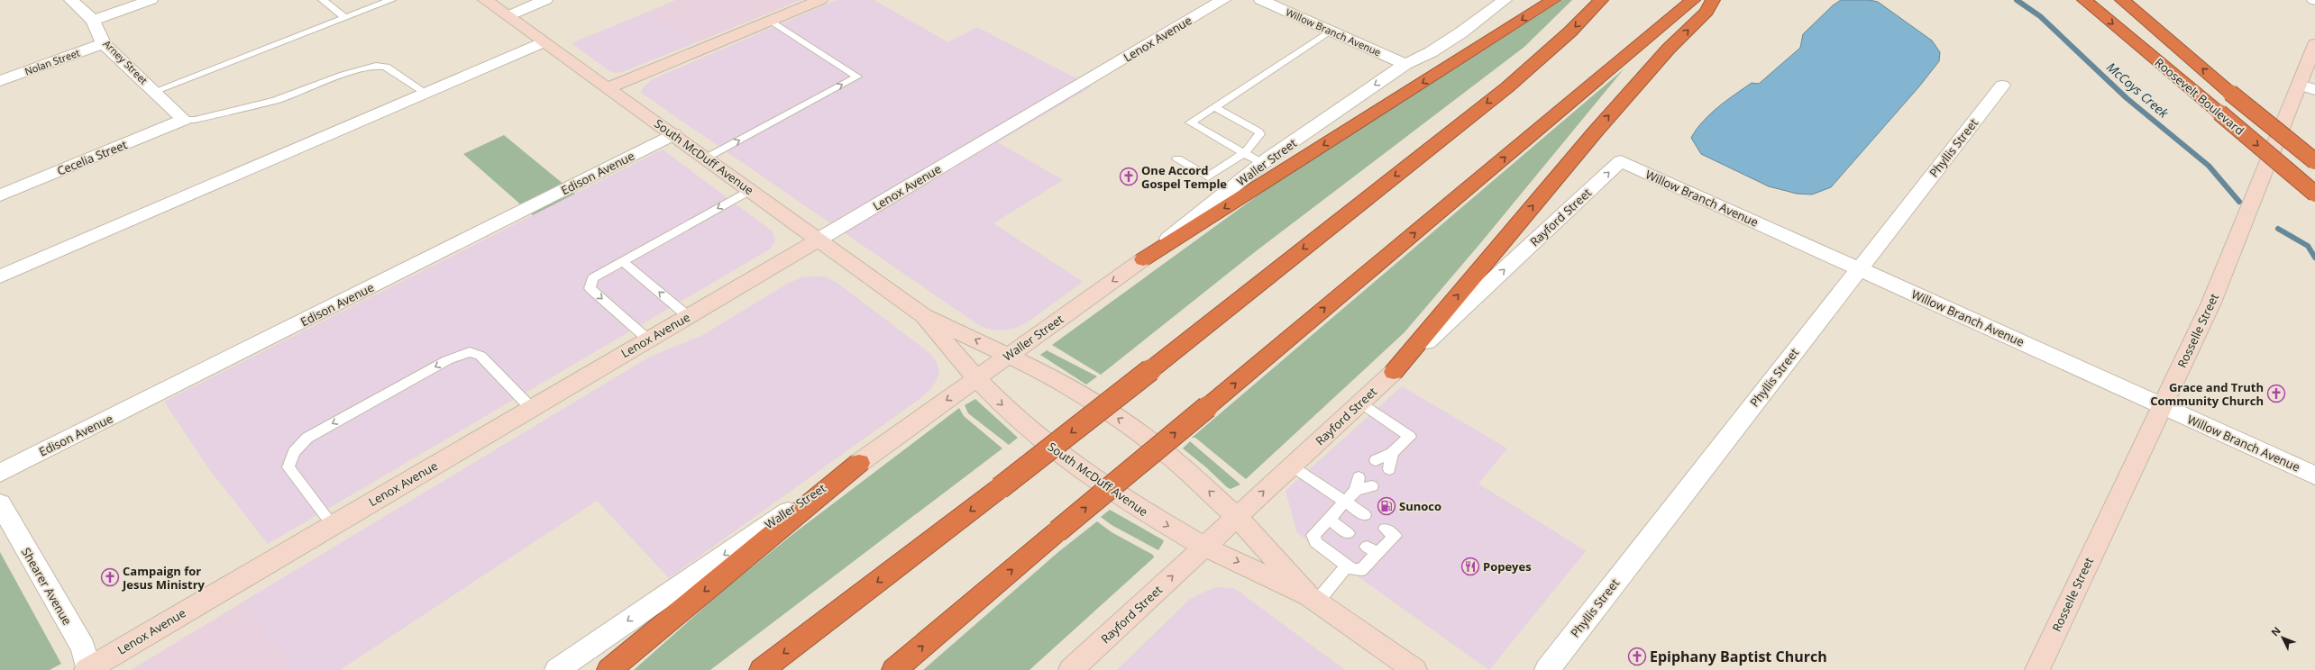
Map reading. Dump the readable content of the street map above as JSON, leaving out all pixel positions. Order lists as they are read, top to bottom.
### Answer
{
  "streets": {
    "highway": ["Roosevelt Boulevard"],
    "main road": [
      "Lenox Avenue",
      "South McDuff Avenue",
      "Waller Street",
      "Rayford Street",
      "Rosselle Street"
    ],
    "street": [
      "Willow Branch Avenue",
      "Nolan Street",
      "Arney Street",
      "Phyllis Street",
      "Cecelia Street",
      "Edison Avenue",
      "Shearer Avenue"
    ]
  },
  "crossings": [
    ["Willow Branch Avenue", "Phyllis Street"],
    ["Willow Branch Avenue", "Waller Street"],
    ["Willow Branch Avenue", "Rayford Street"],
    ["Willow Branch Avenue", "Rosselle Street"],
    ["Lenox Avenue", "South McDuff Avenue"],
    ["Lenox Avenue", "Shearer Avenue"],
    ["Nolan Street", "Arney Street"],
    ["Arney Street", "Cecelia Street"],
    ["South McDuff Avenue", "Waller Street"],
    ["South McDuff Avenue", "Edison Avenue"],
    ["South McDuff Avenue", "Rayford Street"]
  ],
  "one_way": ["Waller Street", "Rayford Street"],
  "water": ["McCoys Creek"],
  "places": {
    "church": [
      "One Accord Gospel Temple",
      "Grace and Truth Community Church",
      "Campaign for Jesus Ministry",
      "Epiphany Baptist Church"
    ],
    "fuel station": ["Sunoco"],
    "restaurant": ["Popeyes"]
  },
  "north": "top left"
}
